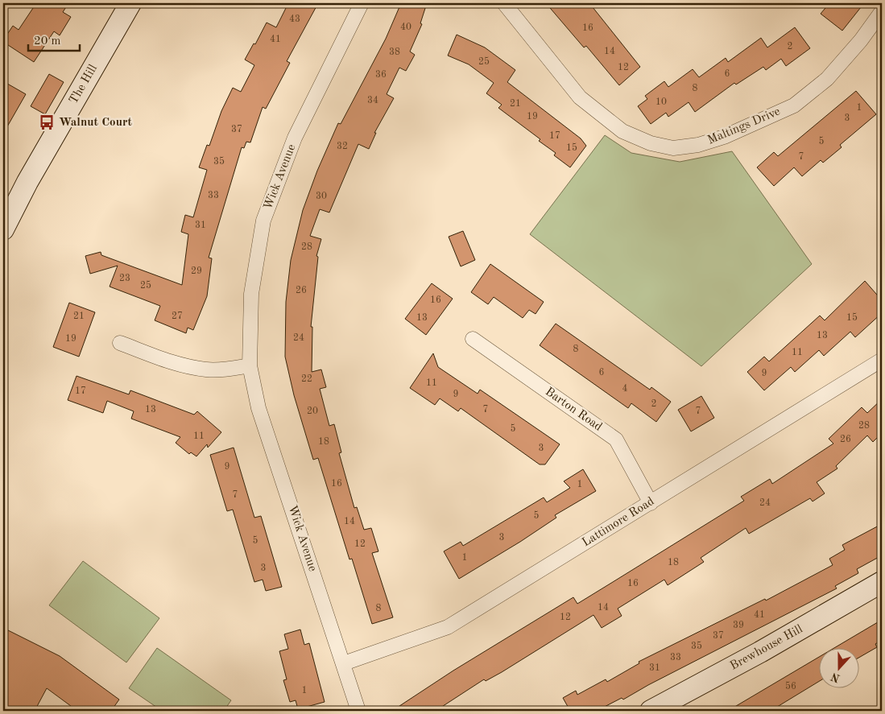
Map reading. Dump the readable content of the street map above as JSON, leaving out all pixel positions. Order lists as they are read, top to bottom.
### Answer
{
  "streets": {
    "street": [
      "The Hill",
      "Maltings Drive",
      "Wick Avenue",
      "Barton Road",
      "Lattimore Road",
      "Brewhouse Hill"
    ]
  },
  "crossings": [
    ["Wick Avenue", "Lattimore Road"],
    ["Barton Road", "Lattimore Road"]
  ],
  "places": {
    "bus stop": ["Walnut Court"]
  },
  "house_numbers": [
    "43",
    "40",
    "16",
    "41",
    "2",
    "14",
    "38",
    "25",
    "12",
    "6",
    "36",
    "8",
    "34",
    "10",
    "21",
    "1",
    "19",
    "3",
    "37",
    "17",
    "5",
    "32",
    "15",
    "7",
    "35",
    "33",
    "30",
    "31",
    "28",
    "29",
    "23",
    "25",
    "26",
    "16",
    "21",
    "27",
    "13",
    "15",
    "13",
    "24",
    "19",
    "8",
    "11",
    "6",
    "9",
    "22",
    "11",
    "4",
    "17",
    "9",
    "2",
    "13",
    "7",
    "20",
    "7",
    "28",
    "5",
    "11",
    "26",
    "18",
    "3",
    "9",
    "16",
    "1",
    "7",
    "24",
    "5",
    "14",
    "3",
    "5",
    "12",
    "1",
    "18",
    "3",
    "16",
    "14",
    "8",
    "41",
    "12",
    "39",
    "37",
    "35",
    "33",
    "31",
    "56",
    "1"
  ],
  "scale_bar": "20 m",
  "north": "bottom"
}
